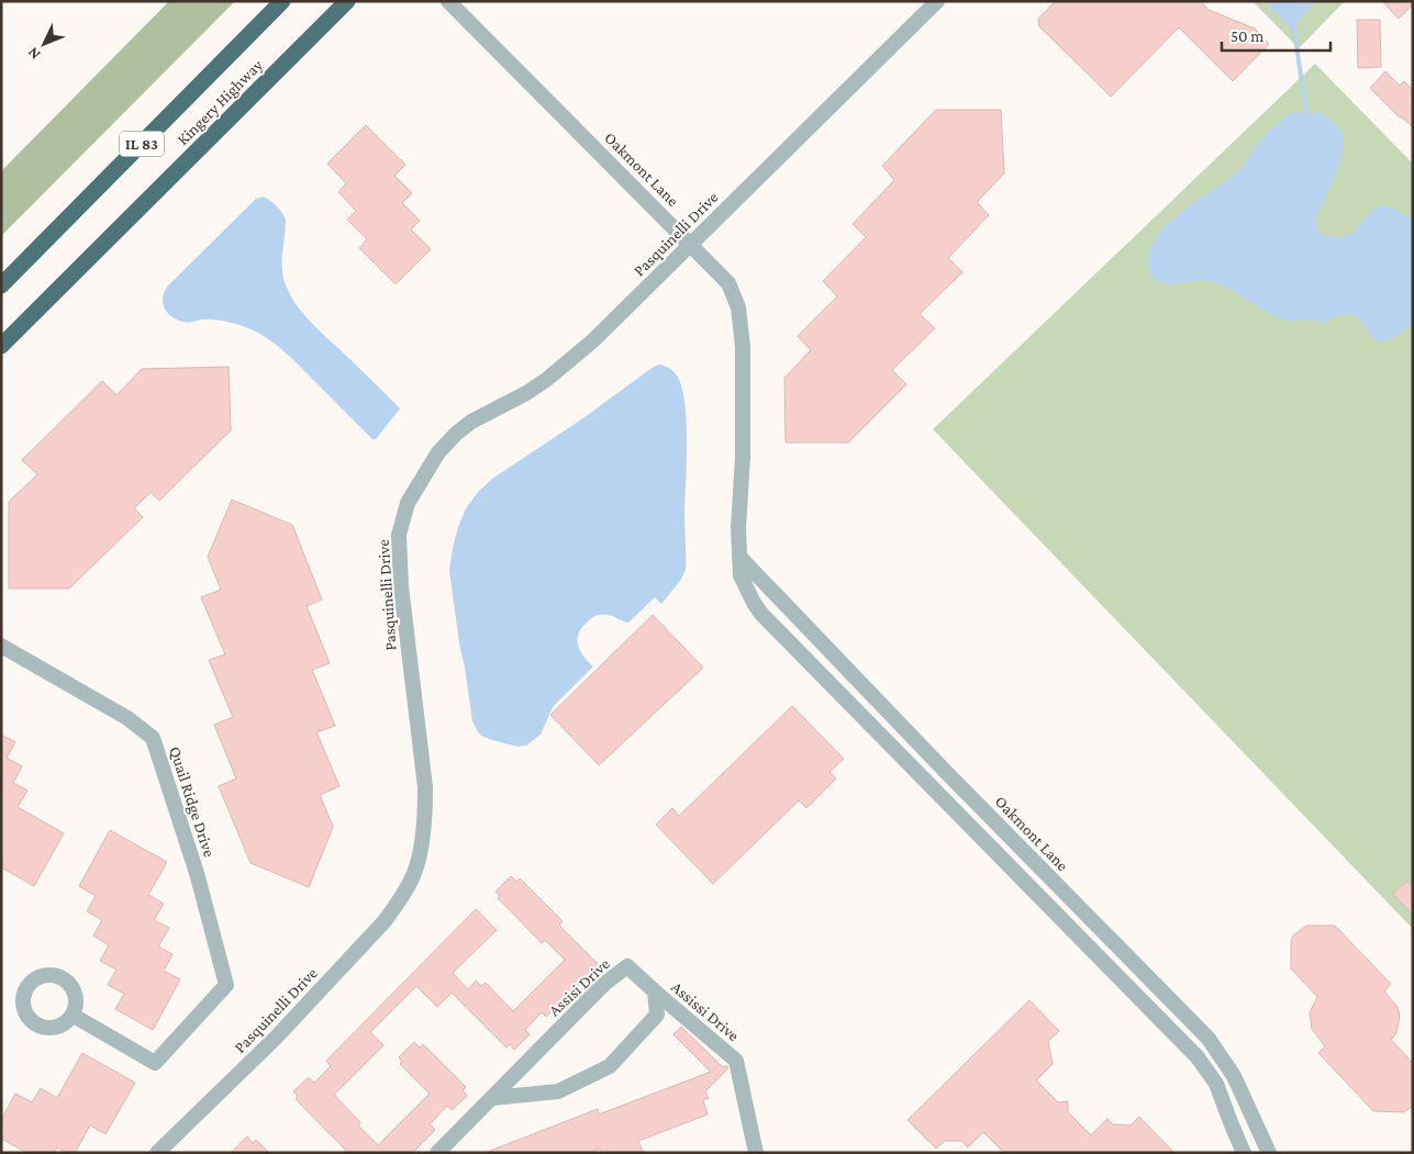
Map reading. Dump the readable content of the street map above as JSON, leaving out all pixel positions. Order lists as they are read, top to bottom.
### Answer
{
  "streets": {
    "highway": ["Kingery Highway", "IL 83"],
    "street": [
      "Oakmont Lane",
      "Pasquinelli Drive",
      "Quail Ridge Drive",
      "Assisi Drive",
      "Assissi Drive"
    ]
  },
  "crossings": [
    ["Oakmont Lane", "Pasquinelli Drive"],
    ["Assisi Drive", "Assissi Drive"]
  ],
  "scale_bar": "50 m",
  "north": "bottom left"
}
